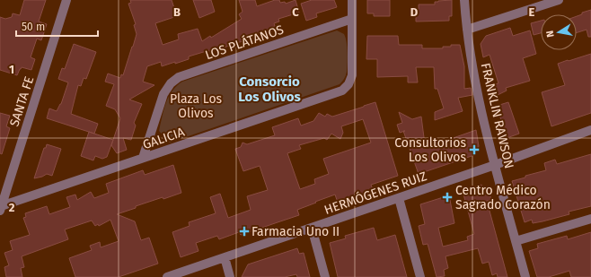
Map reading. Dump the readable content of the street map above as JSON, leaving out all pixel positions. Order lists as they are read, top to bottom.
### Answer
{
  "streets": {
    "street": [
      "LOS PLÁTANOS",
      "SANTA FE",
      "FRANKLIN RAWSON",
      "GALICIA",
      "HERMÓGENES RUIZ"
    ]
  },
  "crossings": [
    ["LOS PLÁTANOS", "GALICIA"],
    ["SANTA FE", "GALICIA"],
    ["FRANKLIN RAWSON", "HERMÓGENES RUIZ"]
  ],
  "districts": ["Consorcio Los Olivos"],
  "parks": ["Plaza Los Olivos"],
  "places": {
    "health": ["Consultorios Los Olivos", "Centro Médico Sagrado Corazón", "Farmacia Uno II"]
  },
  "scale_bar": "50 m",
  "north": "left",
  "grid": {
    "columns": [
      "B",
      "C",
      "D",
      "E"
    ],
    "rows": ["1", "2"]
  }
}
